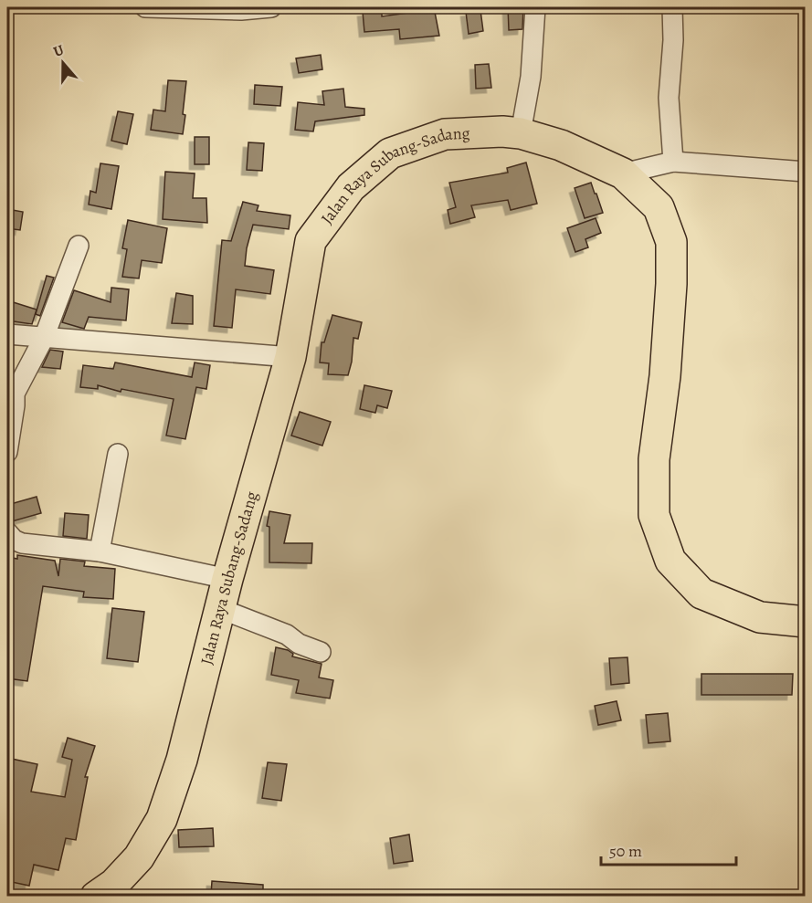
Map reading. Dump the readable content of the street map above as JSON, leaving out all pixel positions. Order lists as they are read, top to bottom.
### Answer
{
  "streets": {
    "main road": ["Jalan Raya Subang-Sadang"]
  },
  "scale_bar": "50 m",
  "north": "top"
}
